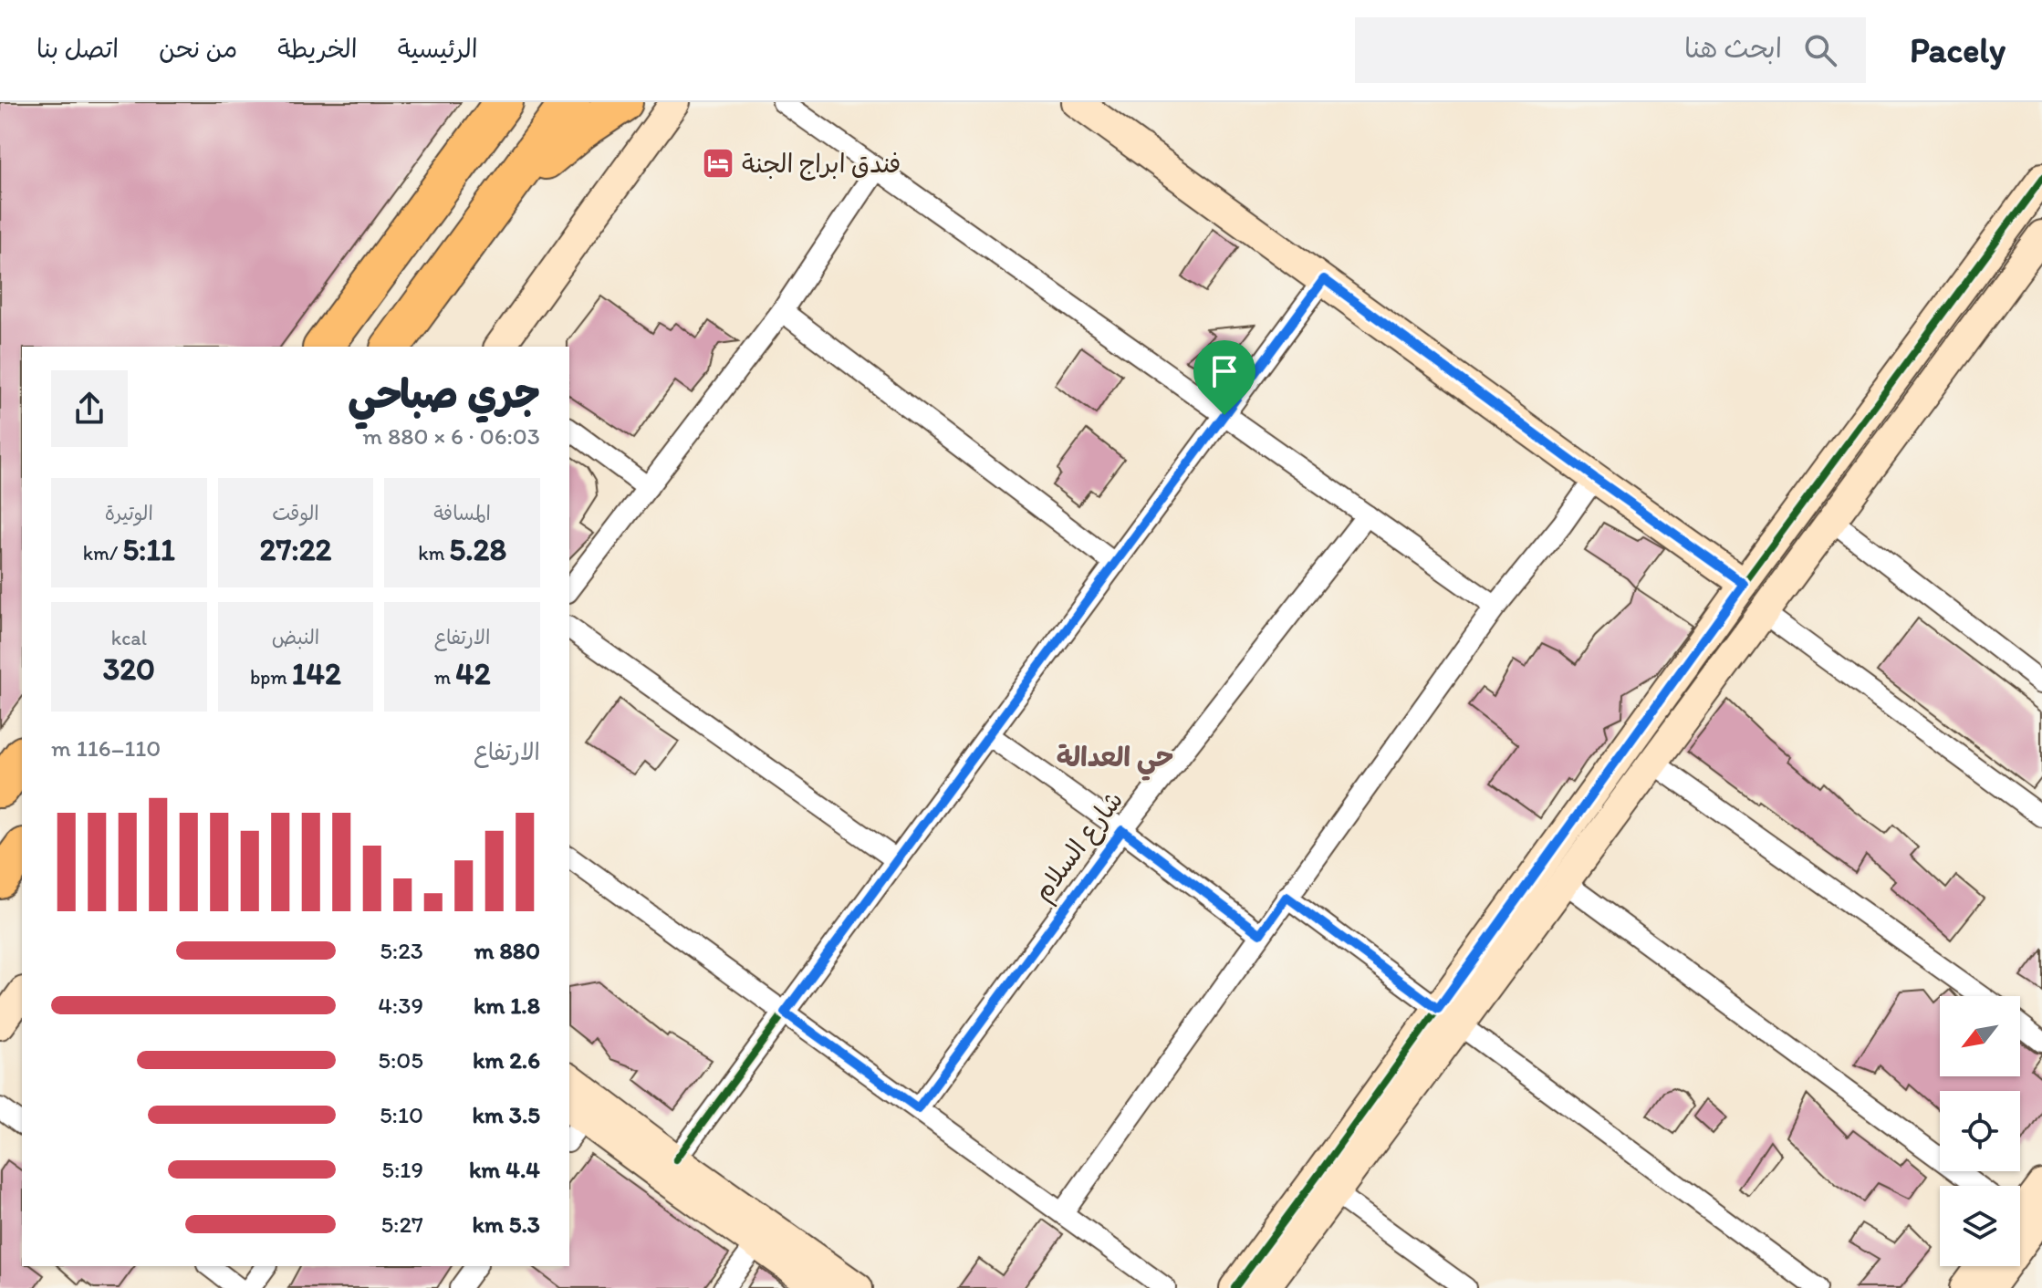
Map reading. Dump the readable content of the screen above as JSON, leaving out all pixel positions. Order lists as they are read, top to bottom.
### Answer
{
  "streets": {
    "street": ["شارع السلام"]
  },
  "districts": ["حي العدالة"],
  "places": {
    "hotel": ["فندق ابراج الجنة"]
  },
  "north": "bottom left",
  "page": {
    "header": "Pacely",
    "search": "ابحث هنا",
    "nav": [
      "الرئيسية",
      "الخريطة",
      "من نحن",
      "اتصل بنا"
    ],
    "heading": ["جري صباحي", "06:03 · 6 × 880 m"],
    "stats": [
      ["المسافة", "5.28 km"],
      ["الوقت", "27:22"],
      ["الوتيرة", "5:11 /km"],
      ["الارتفاع", "42 m"],
      ["النبض", "142 bpm"],
      ["kcal", "320"]
    ],
    "chart": ["الارتفاع", "110–116 m"],
    "list": [
      {
        "name": "880 m",
        "note": "5:23"
      },
      {
        "name": "1.8 km",
        "note": "4:39"
      },
      {
        "name": "2.6 km",
        "note": "5:05"
      },
      {
        "name": "3.5 km",
        "note": "5:10"
      },
      {
        "name": "4.4 km",
        "note": "5:19"
      },
      {
        "name": "5.3 km",
        "note": "5:27"
      }
    ]
  }
}
